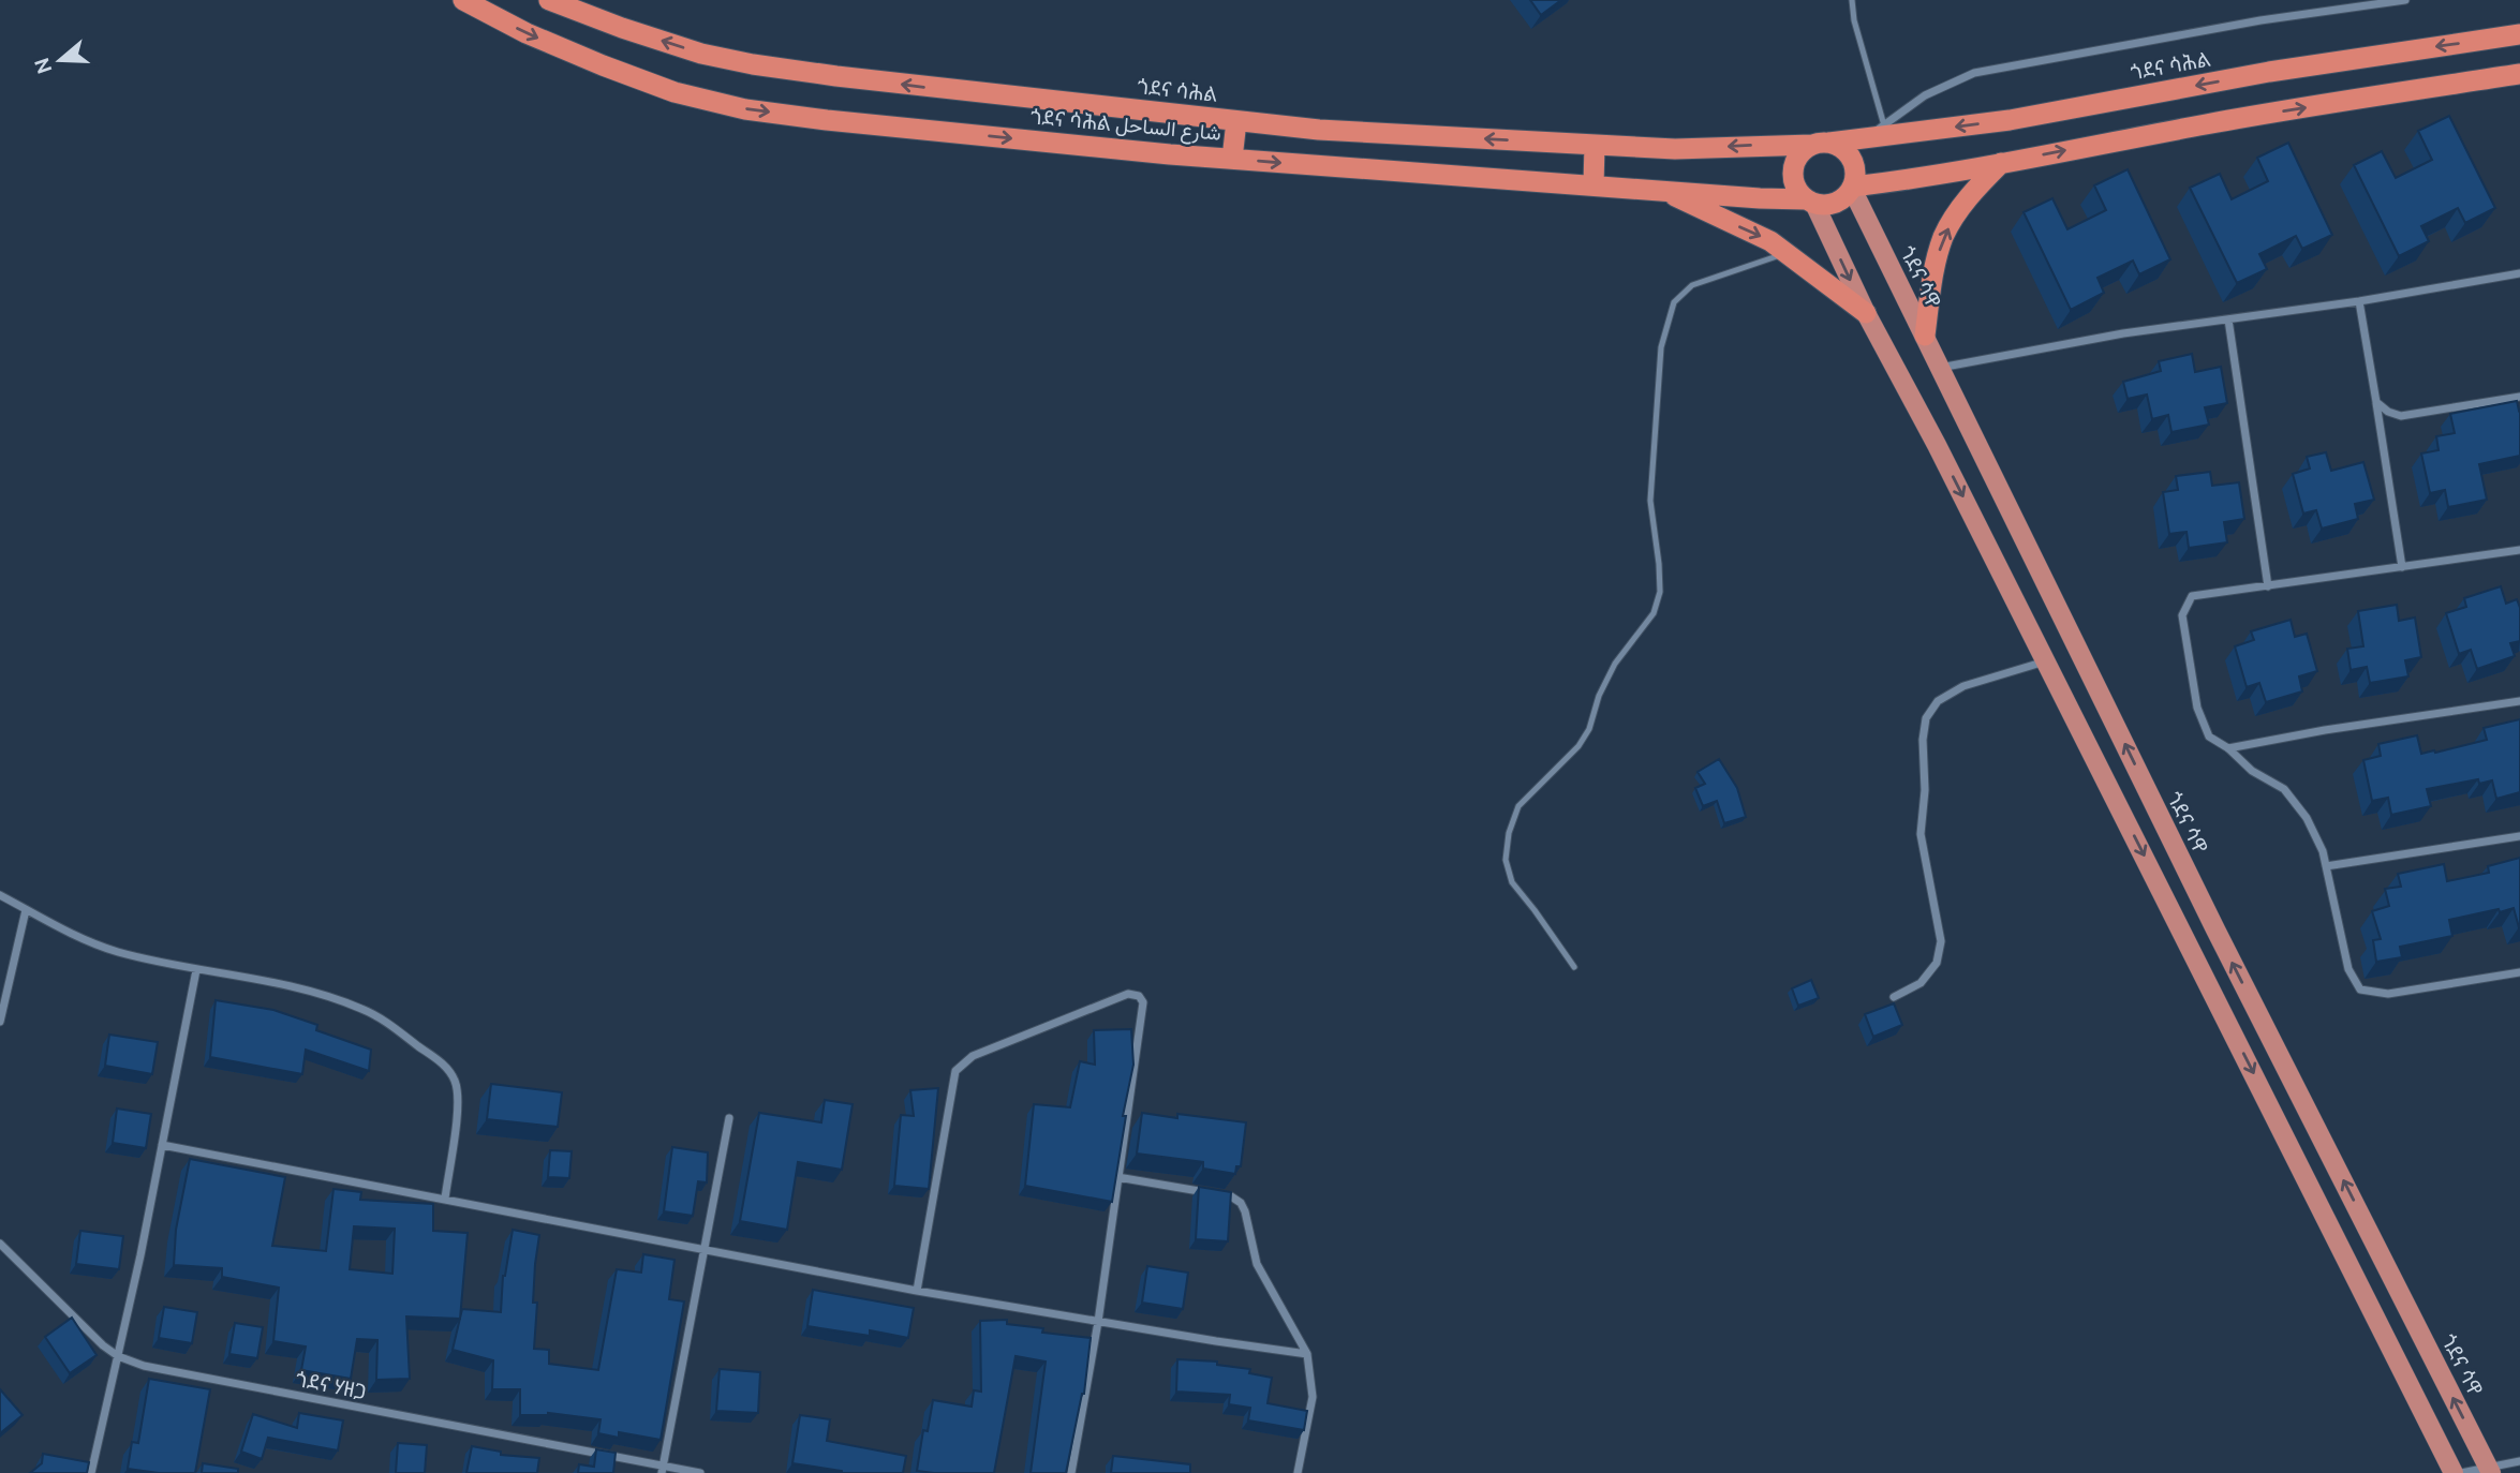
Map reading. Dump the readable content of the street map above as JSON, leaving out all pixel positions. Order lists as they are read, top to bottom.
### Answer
{
  "streets": {
    "highway": ["ጎደና ሳሕል", "ጎደና ሳሕል شارع الساحل"],
    "main road": ["ጎደና ሳዋ"],
    "street": ["ጎደና ሃዘጋ"]
  },
  "crossings": [
    ["ጎደና ሳሕል", "ጎደና ሳሕል شارع الساحل"],
    ["ጎደና ሳሕል", "ጎደና ሳዋ"],
    ["ጎደና ሳሕል شارع الساحل", "ጎደና ሳዋ"]
  ],
  "one_way": ["ጎደና ሳሕል شارع الساحل"],
  "north": "left"
}
